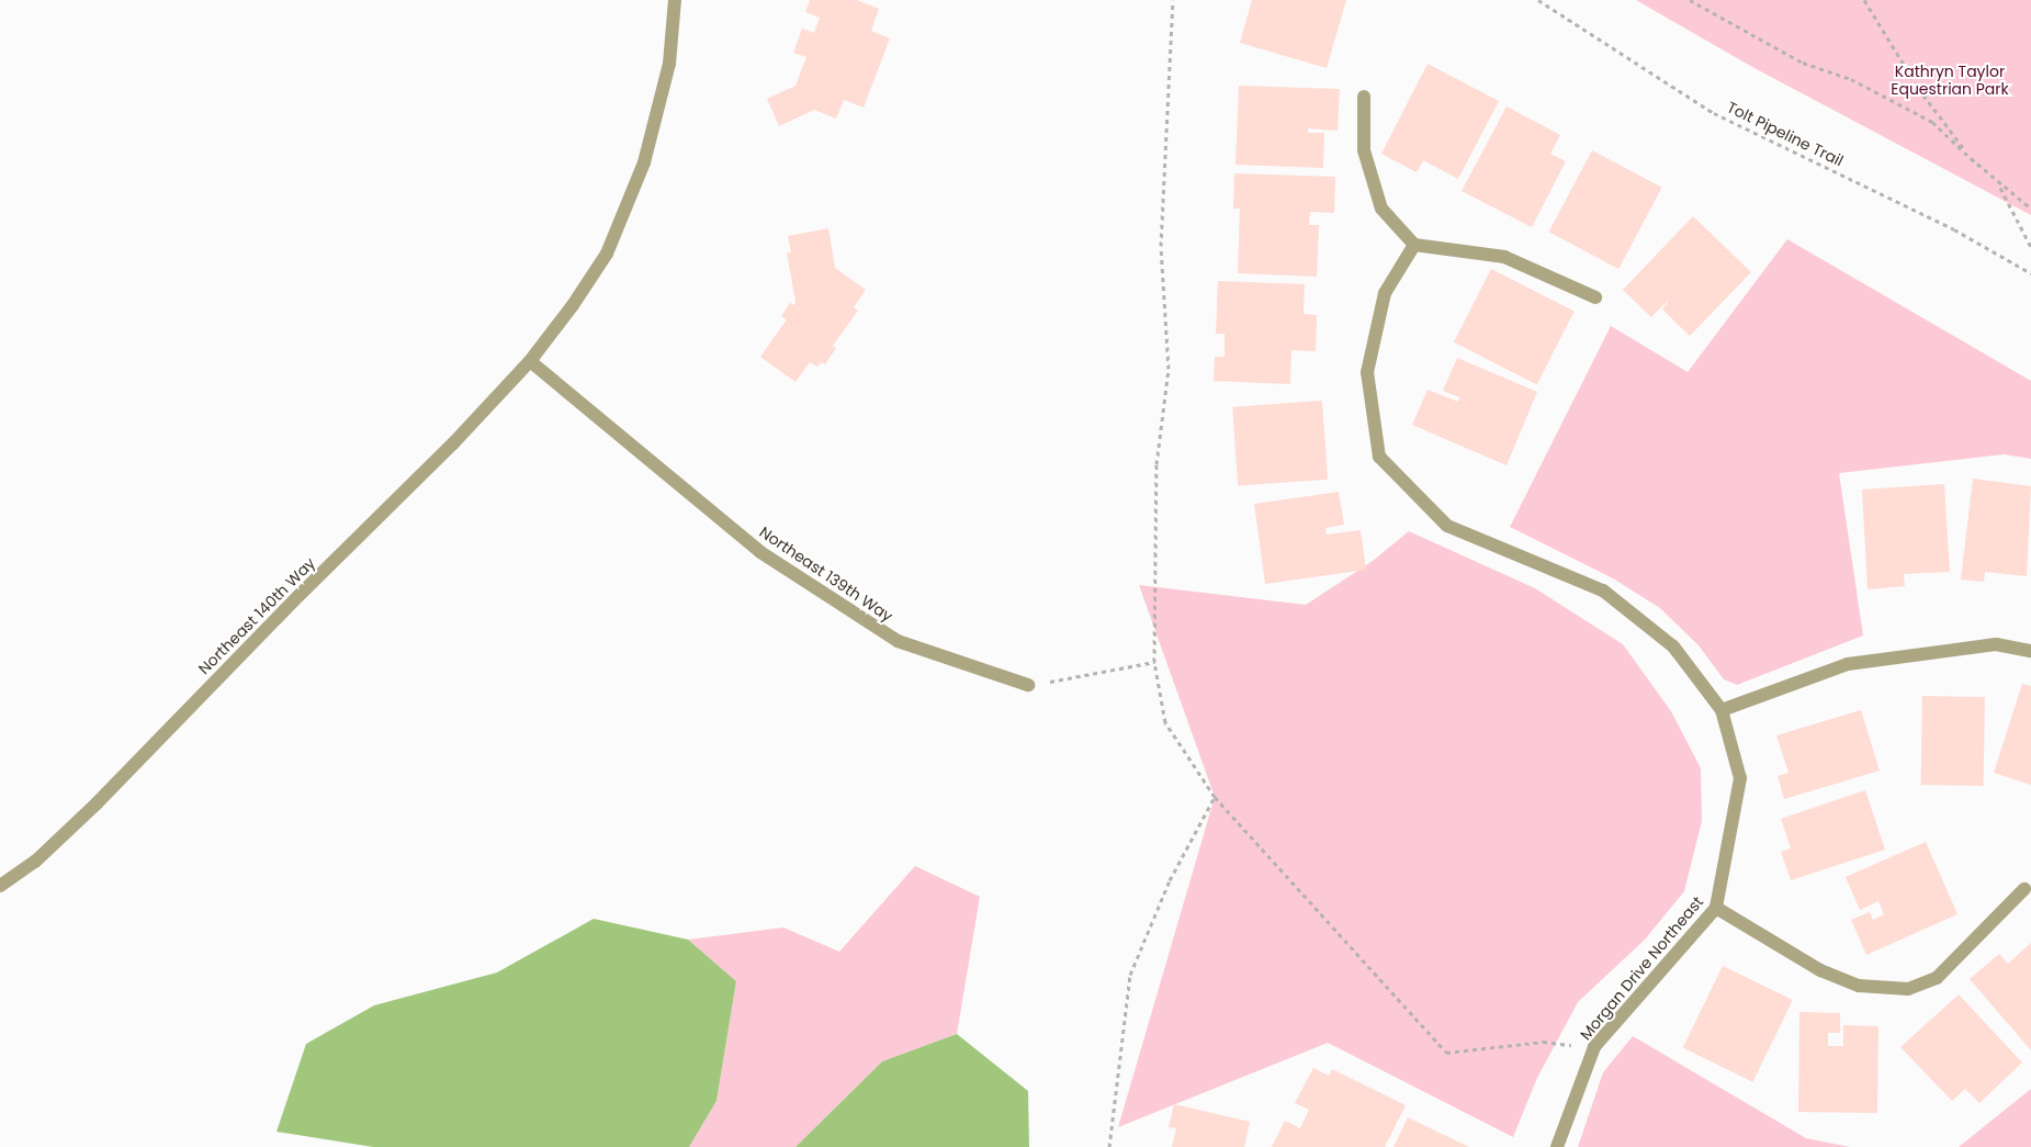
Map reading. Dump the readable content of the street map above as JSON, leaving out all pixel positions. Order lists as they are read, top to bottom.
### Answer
{
  "streets": {
    "street": ["Northeast 139th Way", "Northeast 140th Way", "Morgan Drive Northeast"],
    "path": ["Tolt Pipeline Trail"]
  },
  "crossings": [
    ["Northeast 139th Way", "Northeast 140th Way"]
  ],
  "parks": ["Kathryn Taylor Equestrian Park"]
}
